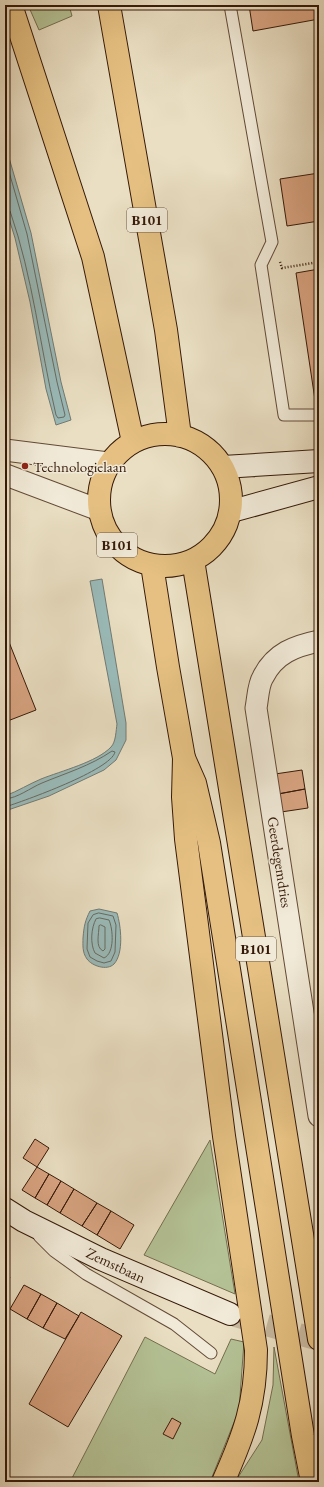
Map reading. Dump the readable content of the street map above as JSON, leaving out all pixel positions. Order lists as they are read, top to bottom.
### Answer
{
  "streets": {
    "main road": ["B101"],
    "street": ["Geerdegemdries", "Zemstbaan"]
  },
  "places": ["Technologielaan"]
}
